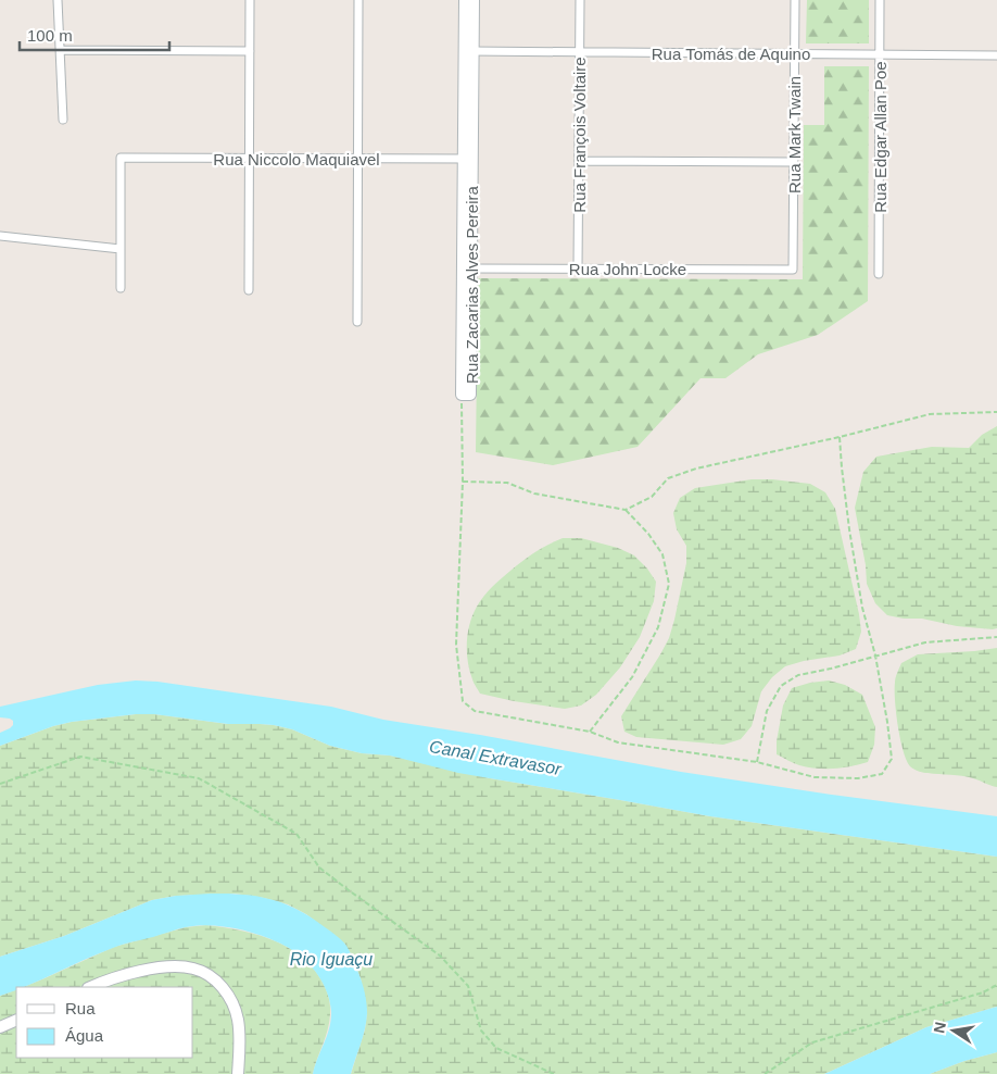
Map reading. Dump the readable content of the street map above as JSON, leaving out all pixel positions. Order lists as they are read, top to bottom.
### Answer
{
  "streets": {
    "street": [
      "Rua Tomás de Aquino",
      "Rua François Voltaire",
      "Rua Mark Twain",
      "Rua Edgar Allan Poe",
      "Rua Niccolo Maquiavel",
      "Rua John Locke",
      "Rua Zacarias Alves Pereira"
    ]
  },
  "crossings": [
    ["Rua Tomás de Aquino", "Rua François Voltaire"],
    ["Rua Tomás de Aquino", "Rua Mark Twain"],
    ["Rua Tomás de Aquino", "Rua Edgar Allan Poe"],
    ["Rua Tomás de Aquino", "Rua Zacarias Alves Pereira"],
    ["Rua François Voltaire", "Rua John Locke"],
    ["Rua Mark Twain", "Rua John Locke"],
    ["Rua Niccolo Maquiavel", "Rua Zacarias Alves Pereira"],
    ["Rua John Locke", "Rua Zacarias Alves Pereira"]
  ],
  "water": ["Canal Extravasor", "Rio Iguaçu"],
  "legend": ["Rua", "Água"],
  "scale_bar": "100 m",
  "north": "left"
}
